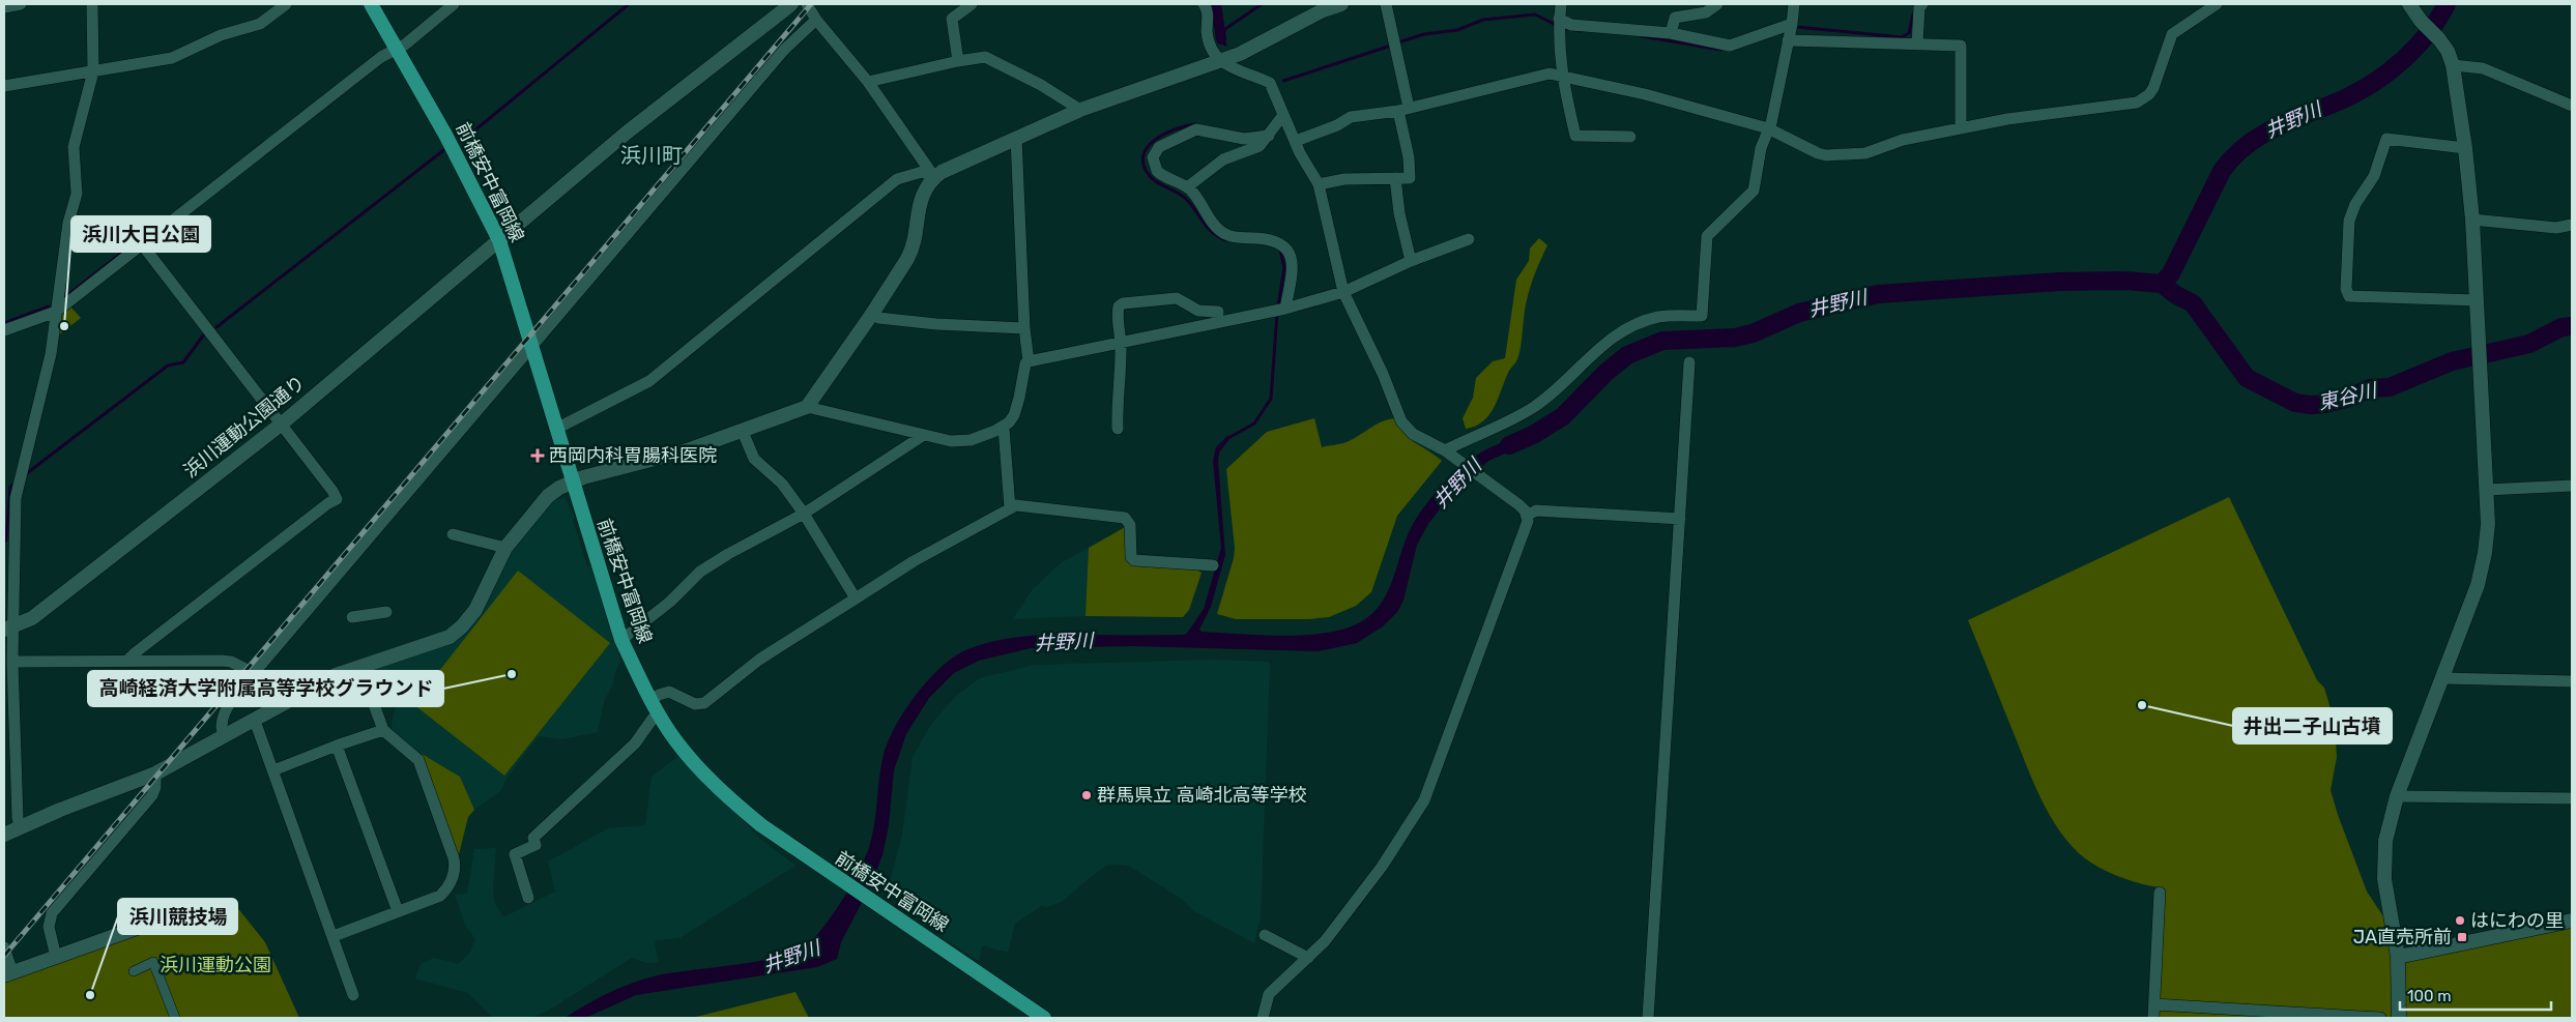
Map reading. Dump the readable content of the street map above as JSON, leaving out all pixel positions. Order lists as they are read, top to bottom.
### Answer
{
  "streets": {
    "main road": ["前橋安中富岡線"],
    "street": ["浜川運動公園通り"]
  },
  "crossings": [
    ["前橋安中富岡線", "浜川運動公園通り"]
  ],
  "districts": ["浜川町"],
  "water": ["井野川", "東谷川"],
  "parks": ["浜川運動公園"],
  "places": {
    "other": [
      "浜川大日公園",
      "高崎経済大学附属高等学校グラウンド",
      "井出二子山古墳",
      "群馬県立 高崎北高等学校",
      "はにわの里",
      "浜川競技場"
    ],
    "health": ["西岡内科胃腸科医院"],
    "transit": ["JA直売所前"]
  },
  "scale_bar": "100 m"
}
